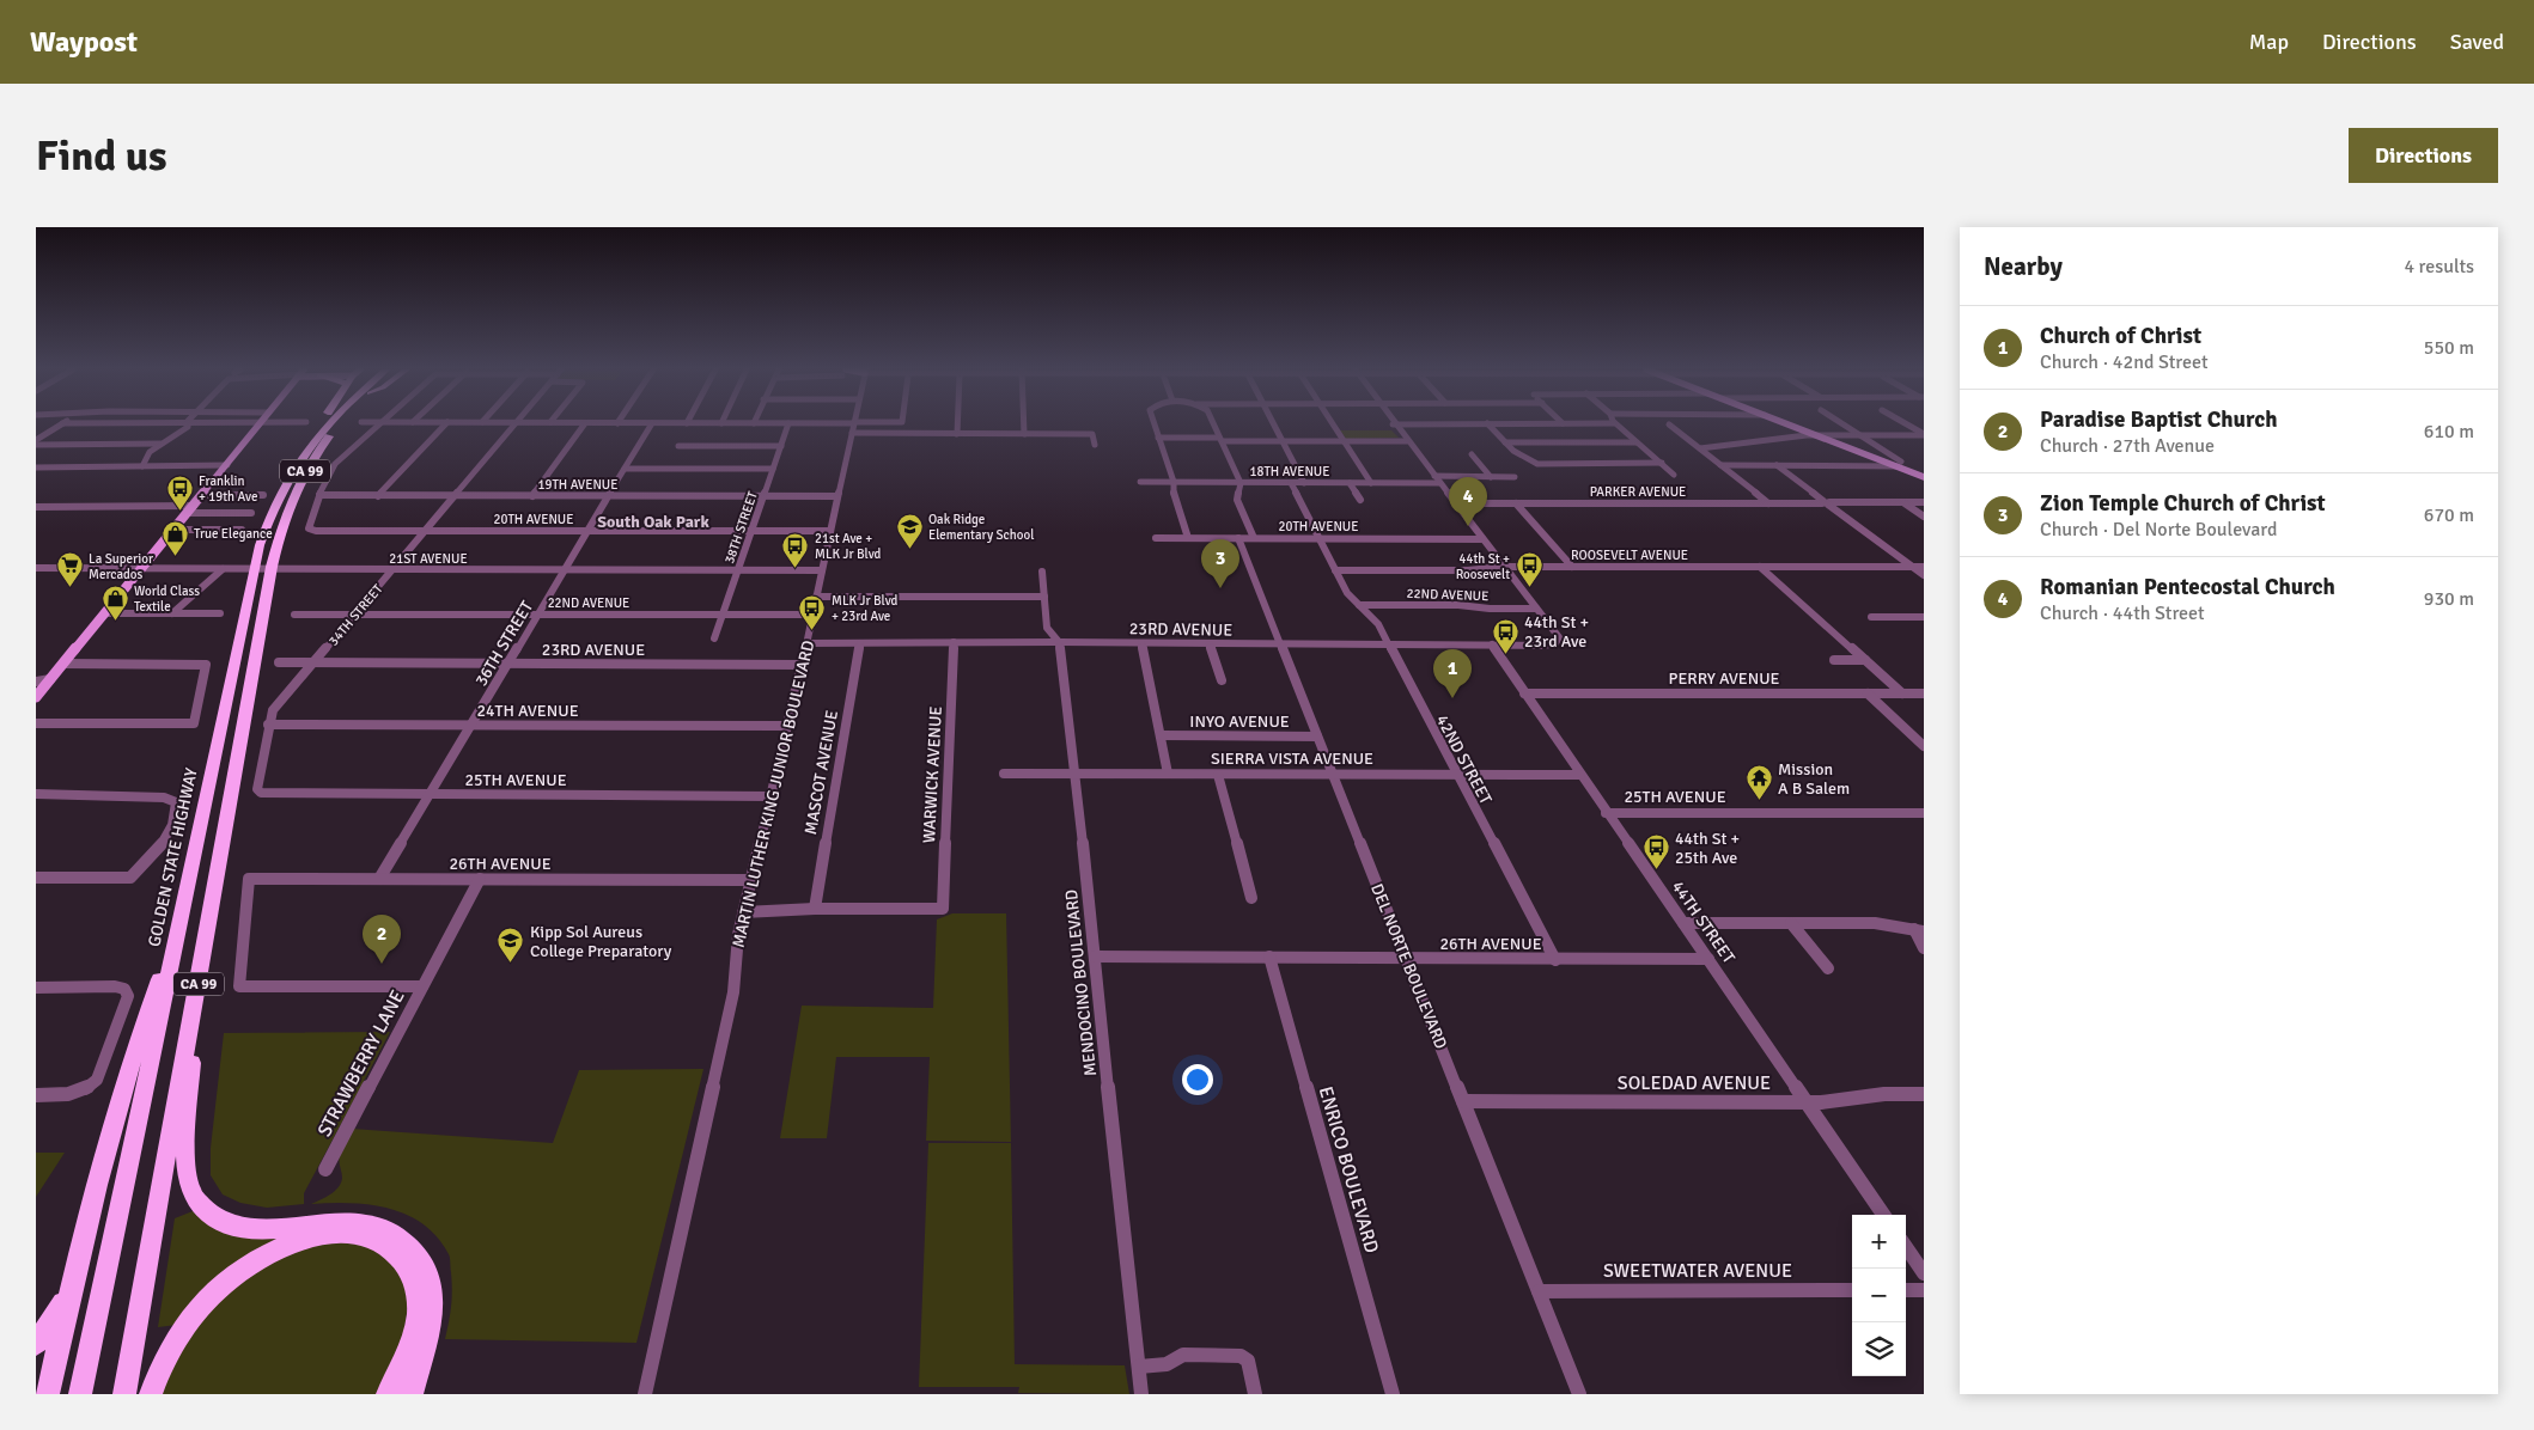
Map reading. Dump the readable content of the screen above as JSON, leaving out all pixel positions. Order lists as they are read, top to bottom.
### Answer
{
  "streets": {
    "highway": ["CA 99", "GOLDEN STATE HIGHWAY"],
    "street": [
      "18TH AVENUE",
      "19TH AVENUE",
      "PARKER AVENUE",
      "20TH AVENUE",
      "38TH STREET",
      "ROOSEVELT AVENUE",
      "21ST AVENUE",
      "22ND AVENUE",
      "34TH STREET",
      "23RD AVENUE",
      "36TH STREET",
      "PERRY AVENUE",
      "24TH AVENUE",
      "INYO AVENUE",
      "SIERRA VISTA AVENUE",
      "42ND STREET",
      "MASCOT AVENUE",
      "WARWICK AVENUE",
      "25TH AVENUE",
      "MARTIN LUTHER KING JUNIOR BOULEVARD",
      "26TH AVENUE",
      "44TH STREET",
      "DEL NORTE BOULEVARD",
      "MENDOCINO BOULEVARD",
      "STRAWBERRY LANE",
      "SOLEDAD AVENUE",
      "ENRICO BOULEVARD",
      "SWEETWATER AVENUE"
    ]
  },
  "crossings": [
    ["18TH AVENUE", "42ND STREET"],
    ["19TH AVENUE", "20TH AVENUE"],
    ["19TH AVENUE", "38TH STREET"],
    ["19TH AVENUE", "34TH STREET"],
    ["19TH AVENUE", "36TH STREET"],
    ["19TH AVENUE", "MARTIN LUTHER KING JUNIOR BOULEVARD"],
    ["20TH AVENUE", "38TH STREET"],
    ["20TH AVENUE", "34TH STREET"],
    ["20TH AVENUE", "36TH STREET"],
    ["20TH AVENUE", "42ND STREET"],
    ["20TH AVENUE", "MARTIN LUTHER KING JUNIOR BOULEVARD"],
    ["20TH AVENUE", "DEL NORTE BOULEVARD"],
    ["38TH STREET", "21ST AVENUE"],
    ["38TH STREET", "22ND AVENUE"],
    ["ROOSEVELT AVENUE", "42ND STREET"],
    ["21ST AVENUE", "34TH STREET"],
    ["21ST AVENUE", "36TH STREET"],
    ["21ST AVENUE", "MARTIN LUTHER KING JUNIOR BOULEVARD"],
    ["22ND AVENUE", "34TH STREET"],
    ["22ND AVENUE", "36TH STREET"],
    ["22ND AVENUE", "42ND STREET"],
    ["22ND AVENUE", "MARTIN LUTHER KING JUNIOR BOULEVARD"],
    ["34TH STREET", "23RD AVENUE"],
    ["34TH STREET", "24TH AVENUE"],
    ["34TH STREET", "25TH AVENUE"],
    ["23RD AVENUE", "36TH STREET"],
    ["23RD AVENUE", "42ND STREET"],
    ["23RD AVENUE", "MASCOT AVENUE"],
    ["23RD AVENUE", "WARWICK AVENUE"],
    ["23RD AVENUE", "MARTIN LUTHER KING JUNIOR BOULEVARD"],
    ["23RD AVENUE", "44TH STREET"],
    ["23RD AVENUE", "DEL NORTE BOULEVARD"],
    ["23RD AVENUE", "MENDOCINO BOULEVARD"],
    ["36TH STREET", "24TH AVENUE"],
    ["36TH STREET", "25TH AVENUE"],
    ["36TH STREET", "26TH AVENUE"],
    ["PERRY AVENUE", "44TH STREET"],
    ["24TH AVENUE", "MARTIN LUTHER KING JUNIOR BOULEVARD"],
    ["INYO AVENUE", "DEL NORTE BOULEVARD"],
    ["SIERRA VISTA AVENUE", "42ND STREET"],
    ["SIERRA VISTA AVENUE", "44TH STREET"],
    ["SIERRA VISTA AVENUE", "DEL NORTE BOULEVARD"],
    ["SIERRA VISTA AVENUE", "MENDOCINO BOULEVARD"],
    ["42ND STREET", "26TH AVENUE"],
    ["MASCOT AVENUE", "WARWICK AVENUE"],
    ["25TH AVENUE", "MARTIN LUTHER KING JUNIOR BOULEVARD"],
    ["25TH AVENUE", "44TH STREET"],
    ["MARTIN LUTHER KING JUNIOR BOULEVARD", "26TH AVENUE"],
    ["26TH AVENUE", "44TH STREET"],
    ["26TH AVENUE", "DEL NORTE BOULEVARD"],
    ["26TH AVENUE", "MENDOCINO BOULEVARD"],
    ["26TH AVENUE", "STRAWBERRY LANE"],
    ["26TH AVENUE", "ENRICO BOULEVARD"],
    ["44TH STREET", "SOLEDAD AVENUE"],
    ["DEL NORTE BOULEVARD", "SOLEDAD AVENUE"],
    ["DEL NORTE BOULEVARD", "SWEETWATER AVENUE"]
  ],
  "districts": ["South Oak Park"],
  "places": {
    "bus stop": [
      "Franklin + 19th Ave",
      "21st Ave + MLK Jr Blvd",
      "44th St + Roosevelt",
      "MLK Jr Blvd + 23rd Ave",
      "44th St + 23rd Ave",
      "44th St + 25th Ave"
    ],
    "school or university": ["Oak Ridge Elementary School", "Kipp Sol Aureus College Preparatory"],
    "shop": ["True Elegance", "World Class Textile"],
    "supermarket": ["La Superior Mercados"],
    "temple": ["Mission A B Salem"]
  },
  "page": {
    "header": "Waypost",
    "nav": ["Map", "Directions", "Saved"],
    "buttons": "Directions",
    "title": "Find us",
    "heading": ["Nearby", "4 results"],
    "list": [
      {
        "mark": "1",
        "name": "Church of Christ",
        "note": "Church · 42nd Street",
        "value": "550 m"
      },
      {
        "mark": "2",
        "name": "Paradise Baptist Church",
        "note": "Church · 27th Avenue",
        "value": "610 m"
      },
      {
        "mark": "3",
        "name": "Zion Temple Church of Christ",
        "note": "Church · Del Norte Boulevard",
        "value": "670 m"
      },
      {
        "mark": "4",
        "name": "Romanian Pentecostal Church",
        "note": "Church · 44th Street",
        "value": "930 m"
      }
    ],
    "pins": [
      "4",
      "3",
      "1",
      "2"
    ],
    "map_buttons": ["+", "−"]
  }
}
